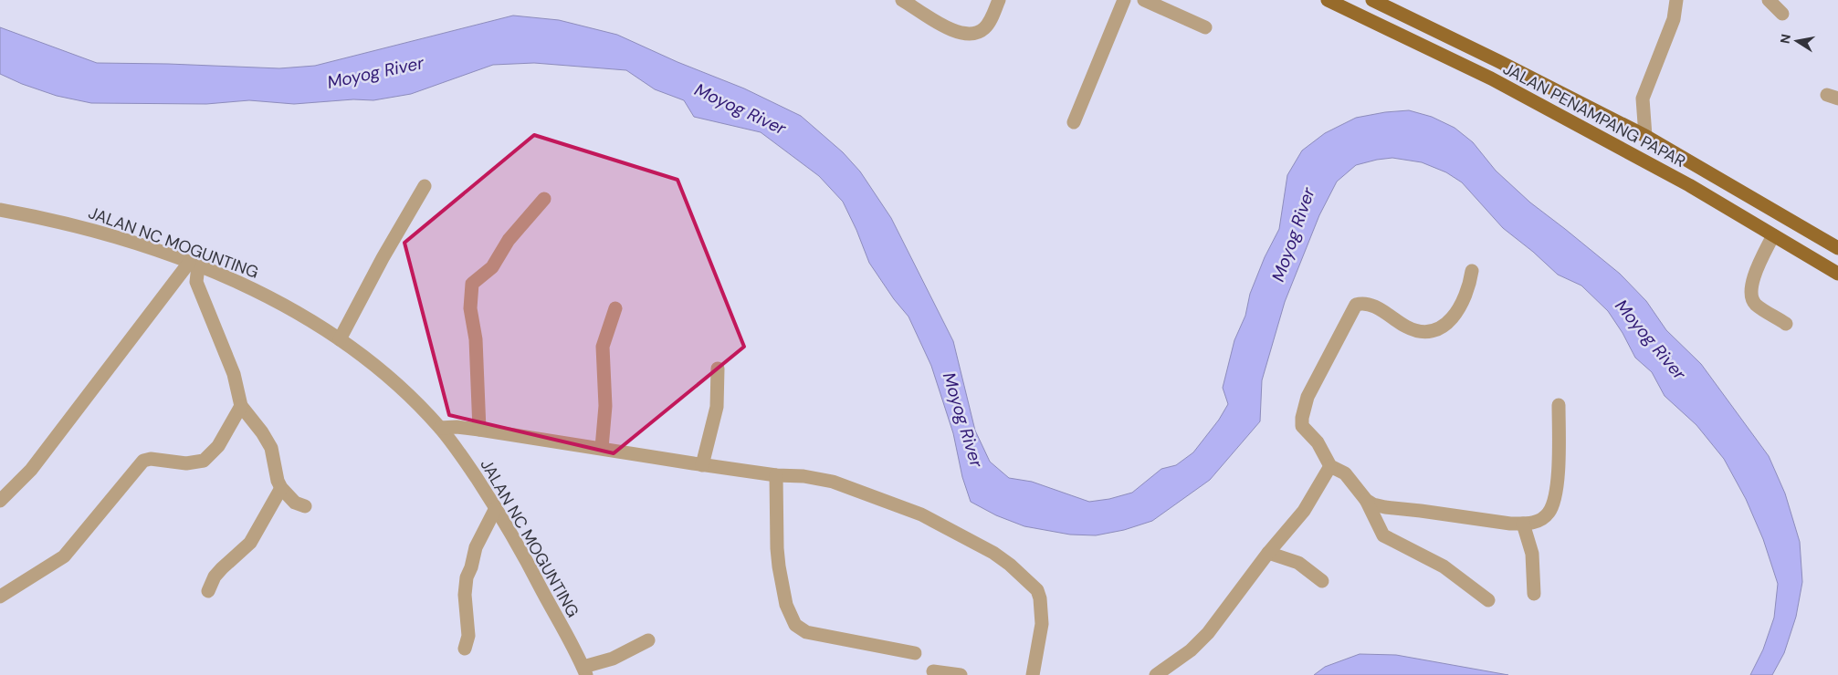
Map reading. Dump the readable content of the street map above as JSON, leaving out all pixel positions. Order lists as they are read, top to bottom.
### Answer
{
  "streets": {
    "main road": ["JALAN PENAMPANG PAPAR"],
    "street": ["JALAN NC MOGUNTING"]
  },
  "water": ["Moyog River"],
  "north": "left"
}
